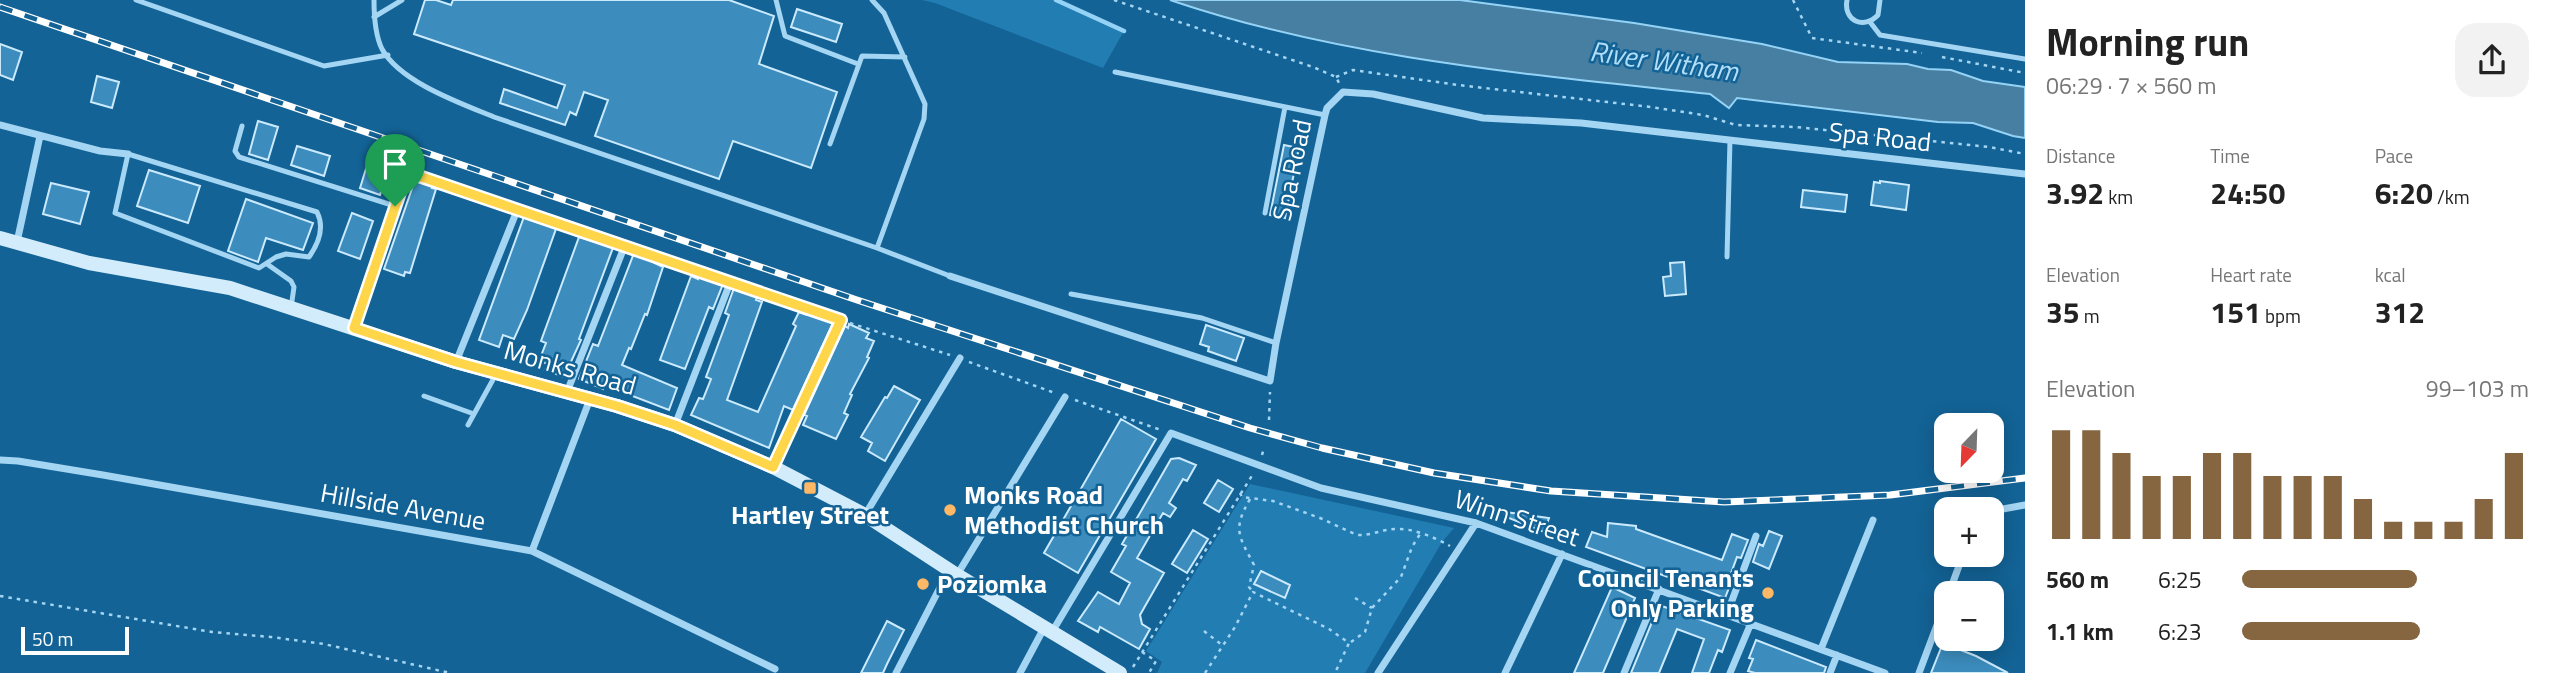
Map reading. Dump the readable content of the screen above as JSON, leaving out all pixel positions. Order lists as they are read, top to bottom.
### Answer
{
  "streets": {
    "main road": ["Monks Road"],
    "street": ["Spa Road", "Hillside Avenue", "Winn Street"]
  },
  "water": ["River Witham"],
  "places": {
    "transit": ["Hartley Street"],
    "other": ["Monks Road Methodist Church", "Poziomka", "Council Tenants Only Parking"]
  },
  "scale_bar": "50 m",
  "north": "bottom left",
  "page": {
    "heading": ["Morning run", "06:29 · 7 × 560 m"],
    "stats": [
      ["Distance", "3.92 km"],
      ["Time", "24:50"],
      ["Pace", "6:20 /km"],
      ["Elevation", "35 m"],
      ["Heart rate", "151 bpm"],
      ["kcal", "312"]
    ],
    "chart": ["Elevation", "99–103 m"],
    "map_buttons": ["+", "−"],
    "list": [
      {
        "name": "560 m",
        "note": "6:25"
      },
      {
        "name": "1.1 km",
        "note": "6:23"
      }
    ],
    "scale": "50 m"
  }
}
